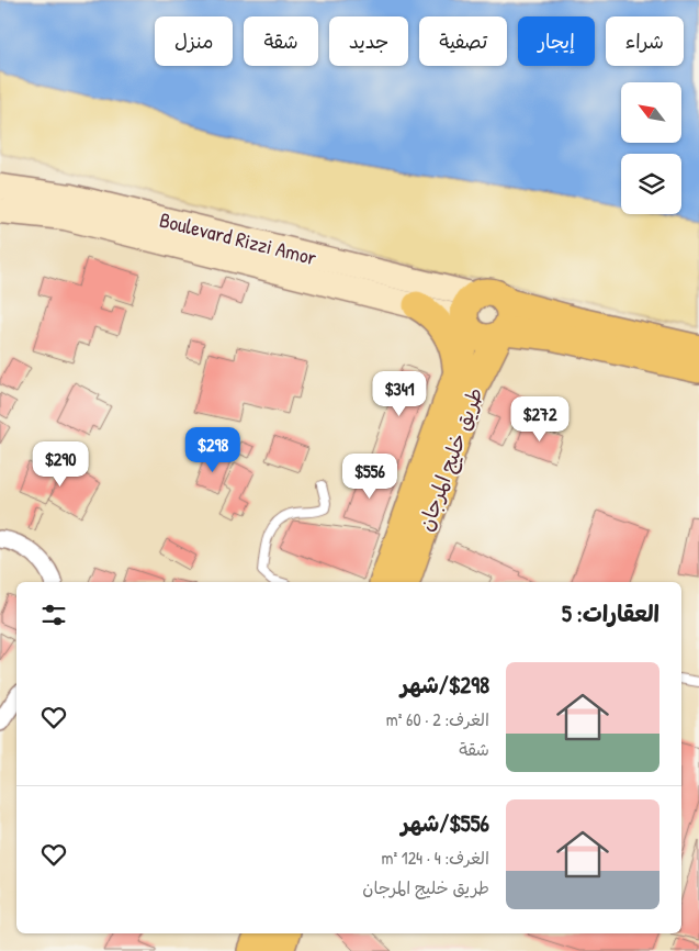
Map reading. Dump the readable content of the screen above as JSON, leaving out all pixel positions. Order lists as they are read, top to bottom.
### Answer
{
  "streets": {
    "main road": ["Boulevard Rizzi Amor", "طريق خليج المرجان"]
  },
  "crossings": [
    ["Boulevard Rizzi Amor", "طريق خليج المرجان"]
  ],
  "north": "top left",
  "page": {
    "chip": [
      "شراء",
      "إيجار",
      "تصفية",
      "جديد",
      "شقة",
      "منزل"
    ],
    "price": [
      "$341",
      "$272",
      "$298",
      "$290",
      "$556"
    ],
    "heading": "العقارات: 5",
    "list": [
      {
        "name": "$298/شهر",
        "note": "الغرف: 2 · 60 m² · شقة"
      },
      {
        "name": "$556/شهر",
        "note": "الغرف: 4 · 124 m² · طريق خليج المرجان"
      }
    ]
  }
}
